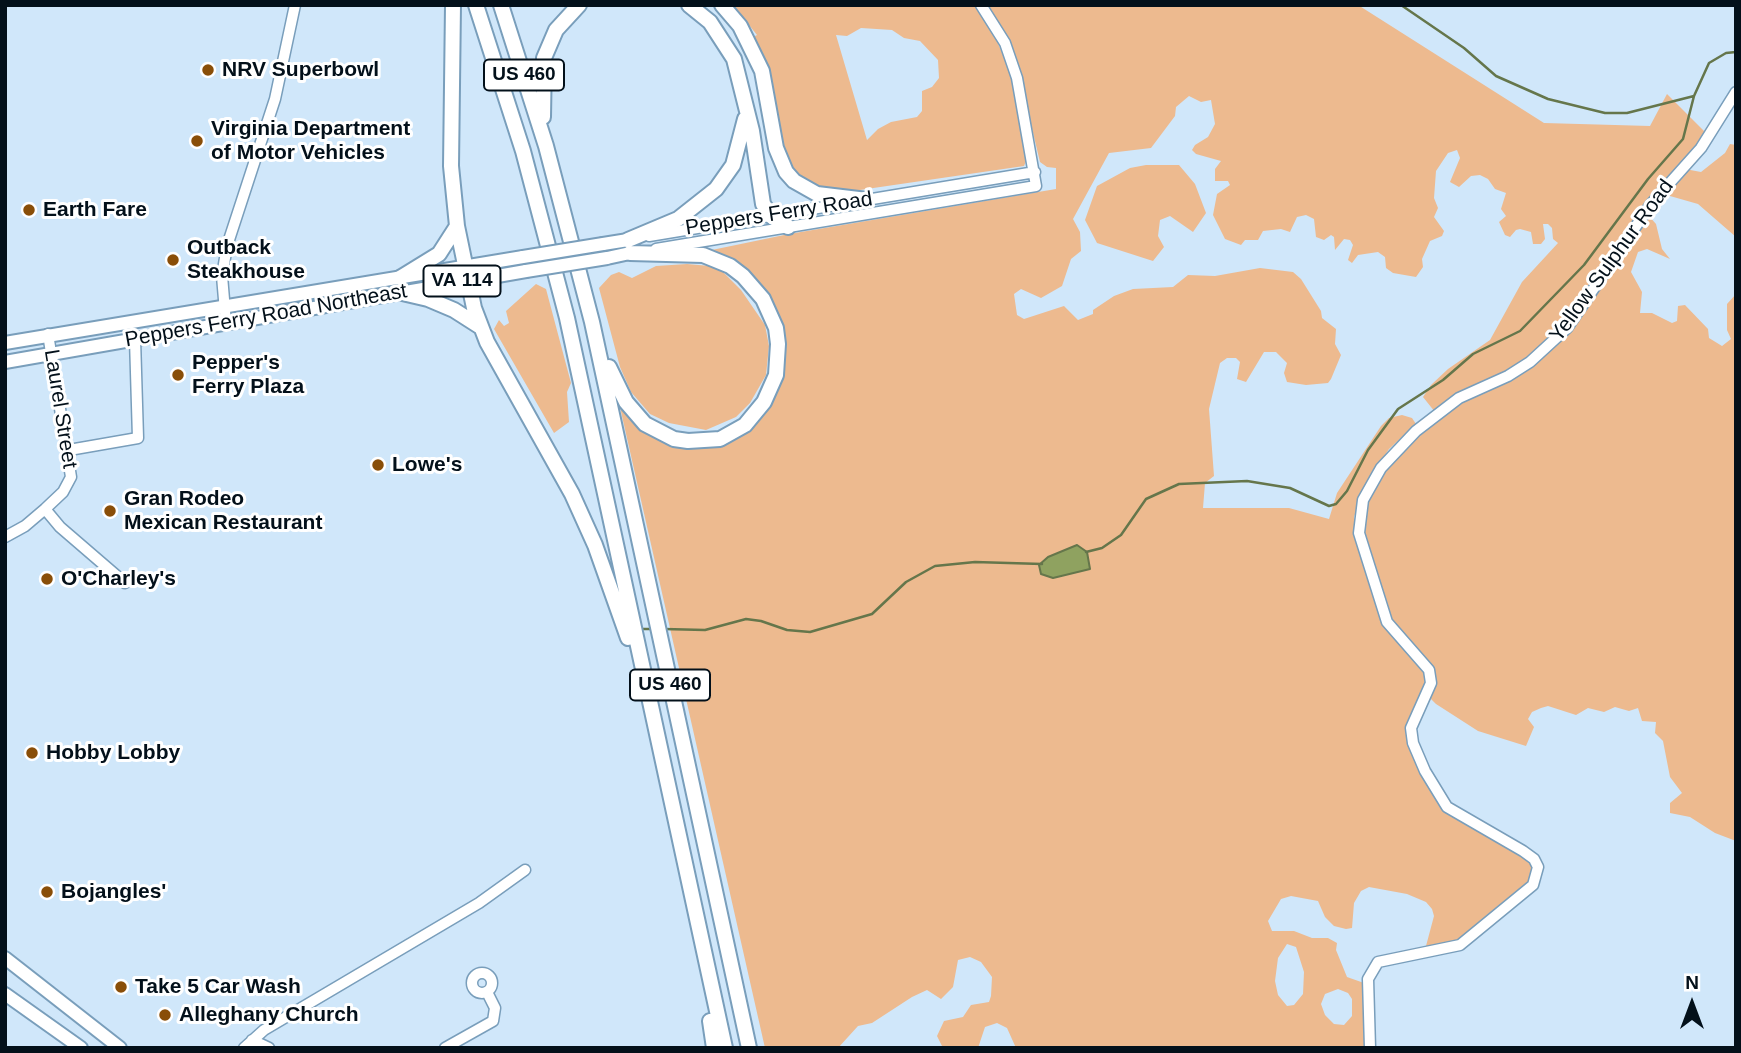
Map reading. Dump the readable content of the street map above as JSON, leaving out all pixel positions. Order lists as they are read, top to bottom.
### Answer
{
  "streets": {
    "highway": ["US 460"],
    "main road": ["Peppers Ferry Road", "VA 114", "Peppers Ferry Road Northeast"],
    "street": ["Yellow Sulphur Road", "Laurel Street"]
  },
  "crossings": [
    ["Peppers Ferry Road", "Peppers Ferry Road Northeast"],
    ["Peppers Ferry Road Northeast", "Laurel Street"]
  ],
  "places": [
    "NRV Superbowl",
    "Virginia Department of Motor Vehicles",
    "Earth Fare",
    "Outback Steakhouse",
    "Pepper's Ferry Plaza",
    "Lowe's",
    "Gran Rodeo Mexican Restaurant",
    "O'Charley's",
    "Hobby Lobby",
    "Bojangles'",
    "Take 5 Car Wash",
    "Alleghany Church"
  ],
  "north": "top"
}
